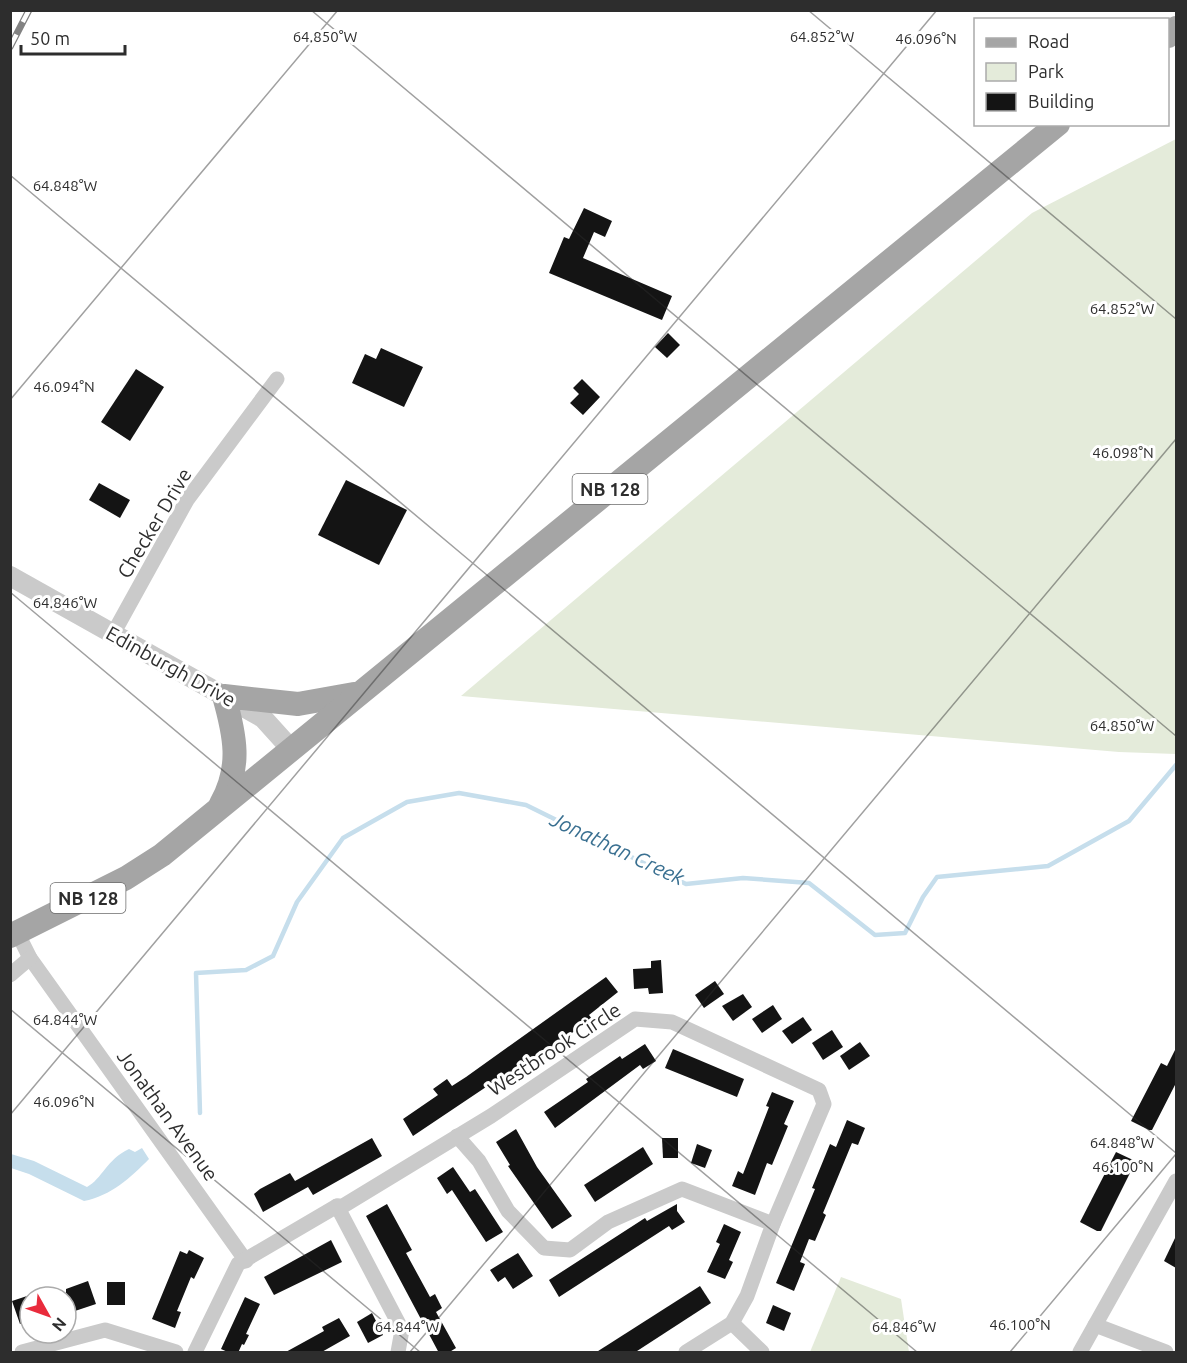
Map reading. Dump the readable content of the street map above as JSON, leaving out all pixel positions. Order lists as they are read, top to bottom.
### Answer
{
  "streets": {
    "main road": ["NB 128"],
    "street": [
      "Checker Drive",
      "Edinburgh Drive",
      "Westbrook Circle",
      "Jonathan Avenue"
    ]
  },
  "crossings": [
    ["NB 128", "Edinburgh Drive"],
    ["NB 128", "Jonathan Avenue"],
    ["Checker Drive", "Edinburgh Drive"],
    ["Westbrook Circle", "Jonathan Avenue"]
  ],
  "water": ["Jonathan Creek"],
  "legend": ["Road", "Park", "Building"],
  "scale_bar": "50 m",
  "north": "bottom right",
  "coordinates": [
    "64.850°W",
    "64.852°W",
    "46.096°N",
    "64.848°W",
    "46.094°N",
    "46.098°N",
    "64.846°W",
    "64.844°W",
    "46.100°N"
  ]
}
